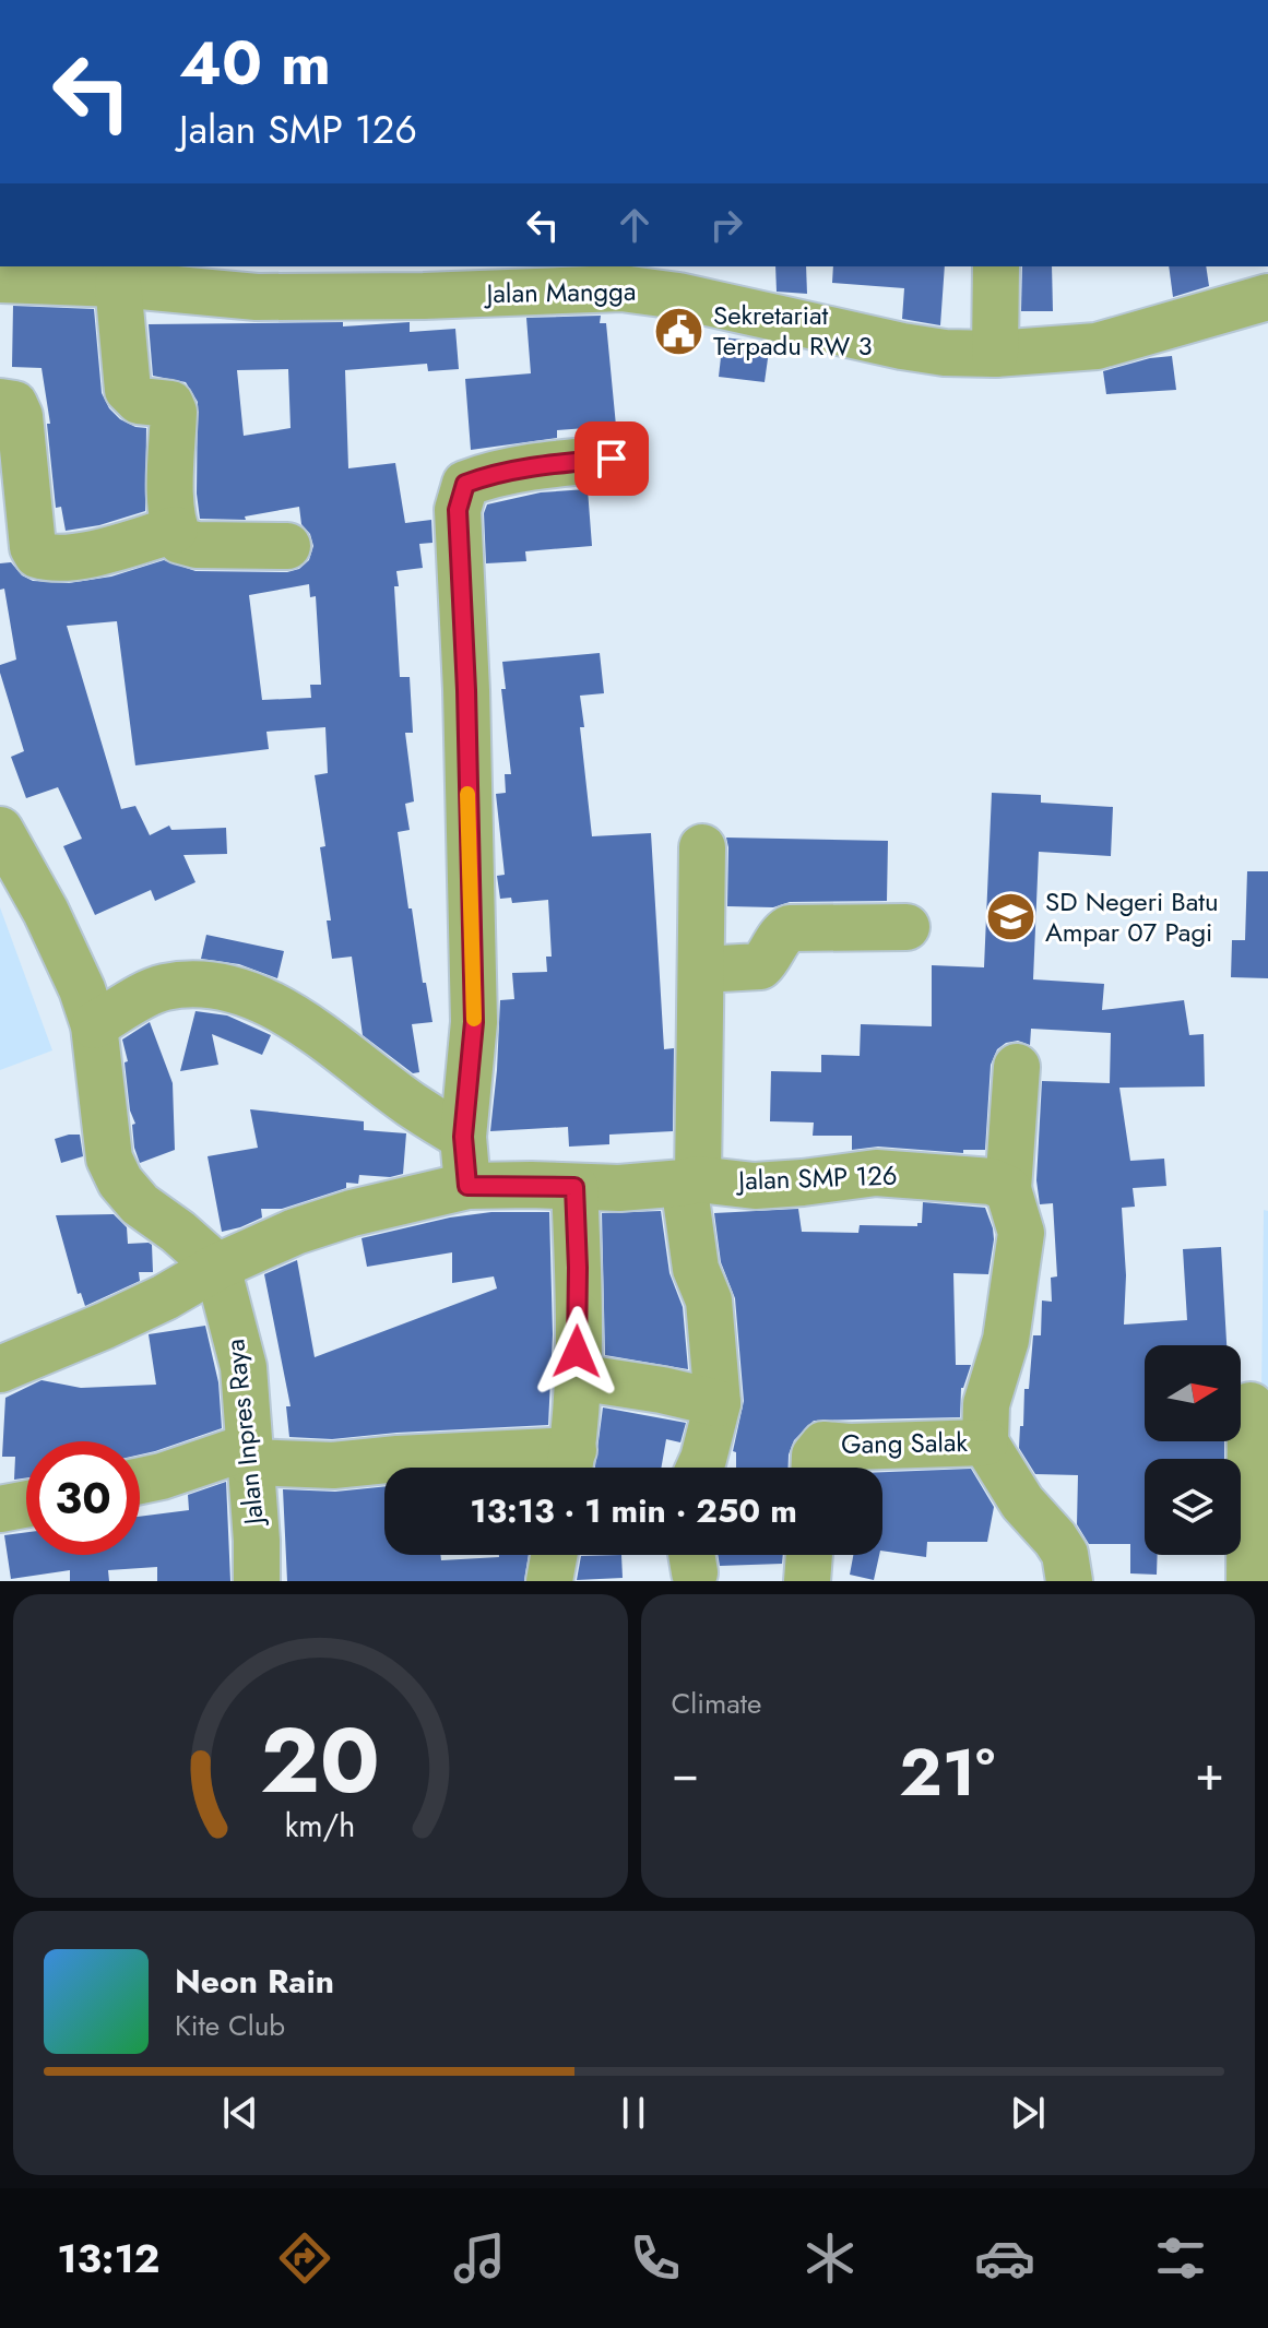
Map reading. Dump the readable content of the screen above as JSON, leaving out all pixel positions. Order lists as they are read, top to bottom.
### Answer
{
  "streets": {
    "street": [
      "Jalan Mangga",
      "Jalan SMP 126",
      "Jalan Inpres Raya",
      "Gang Salak"
    ]
  },
  "crossings": [
    ["Jalan SMP 126", "Jalan Inpres Raya"]
  ],
  "places": {
    "public building": ["Sekretariat Terpadu RW 3"],
    "school or university": ["SD Negeri Batu Ampar 07 Pagi"]
  },
  "north": "right",
  "page": {
    "turn": ["40 m", "Jalan SMP 126"],
    "limit": "30",
    "trip": "13:13 · 1 min · 250 m",
    "tile": "Climate",
    "heat": ["−", "21°", "+"],
    "song": ["Neon Rain", "Kite Club"],
    "tabs": "13:12",
    "gauge": ["20", "km/h"]
  }
}
